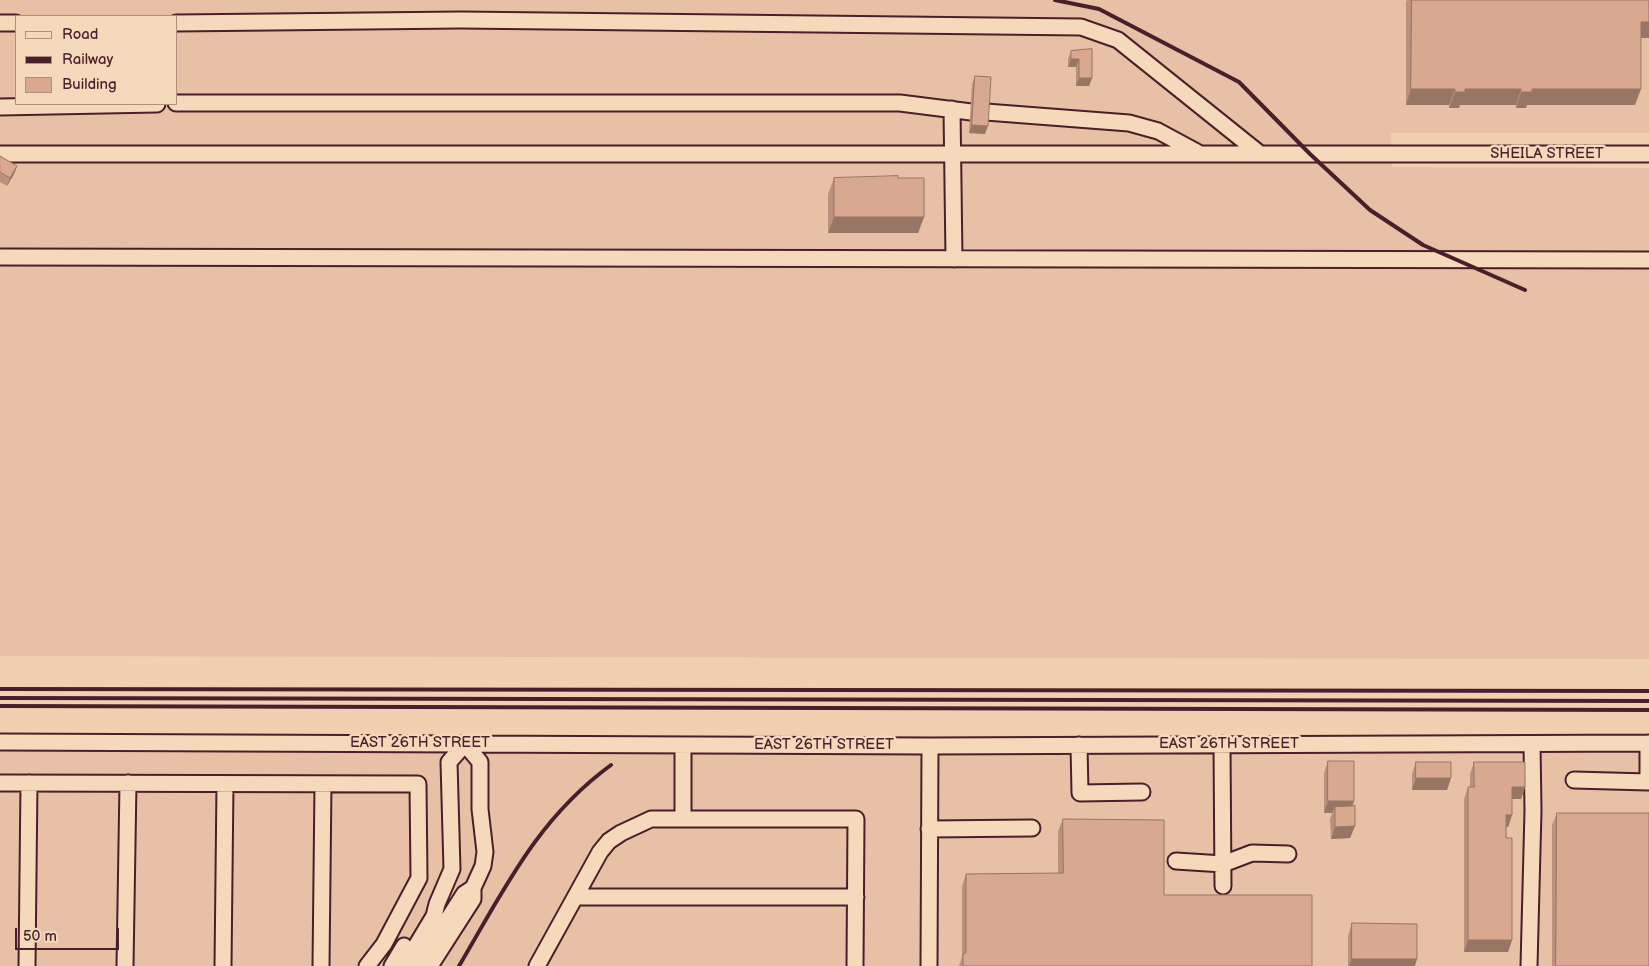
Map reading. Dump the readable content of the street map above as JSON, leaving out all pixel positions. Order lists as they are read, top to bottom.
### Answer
{
  "streets": {
    "street": ["SHEILA STREET", "EAST 26TH STREET"]
  },
  "legend": ["Road", "Railway", "Building"],
  "scale_bar": "50 m"
}
